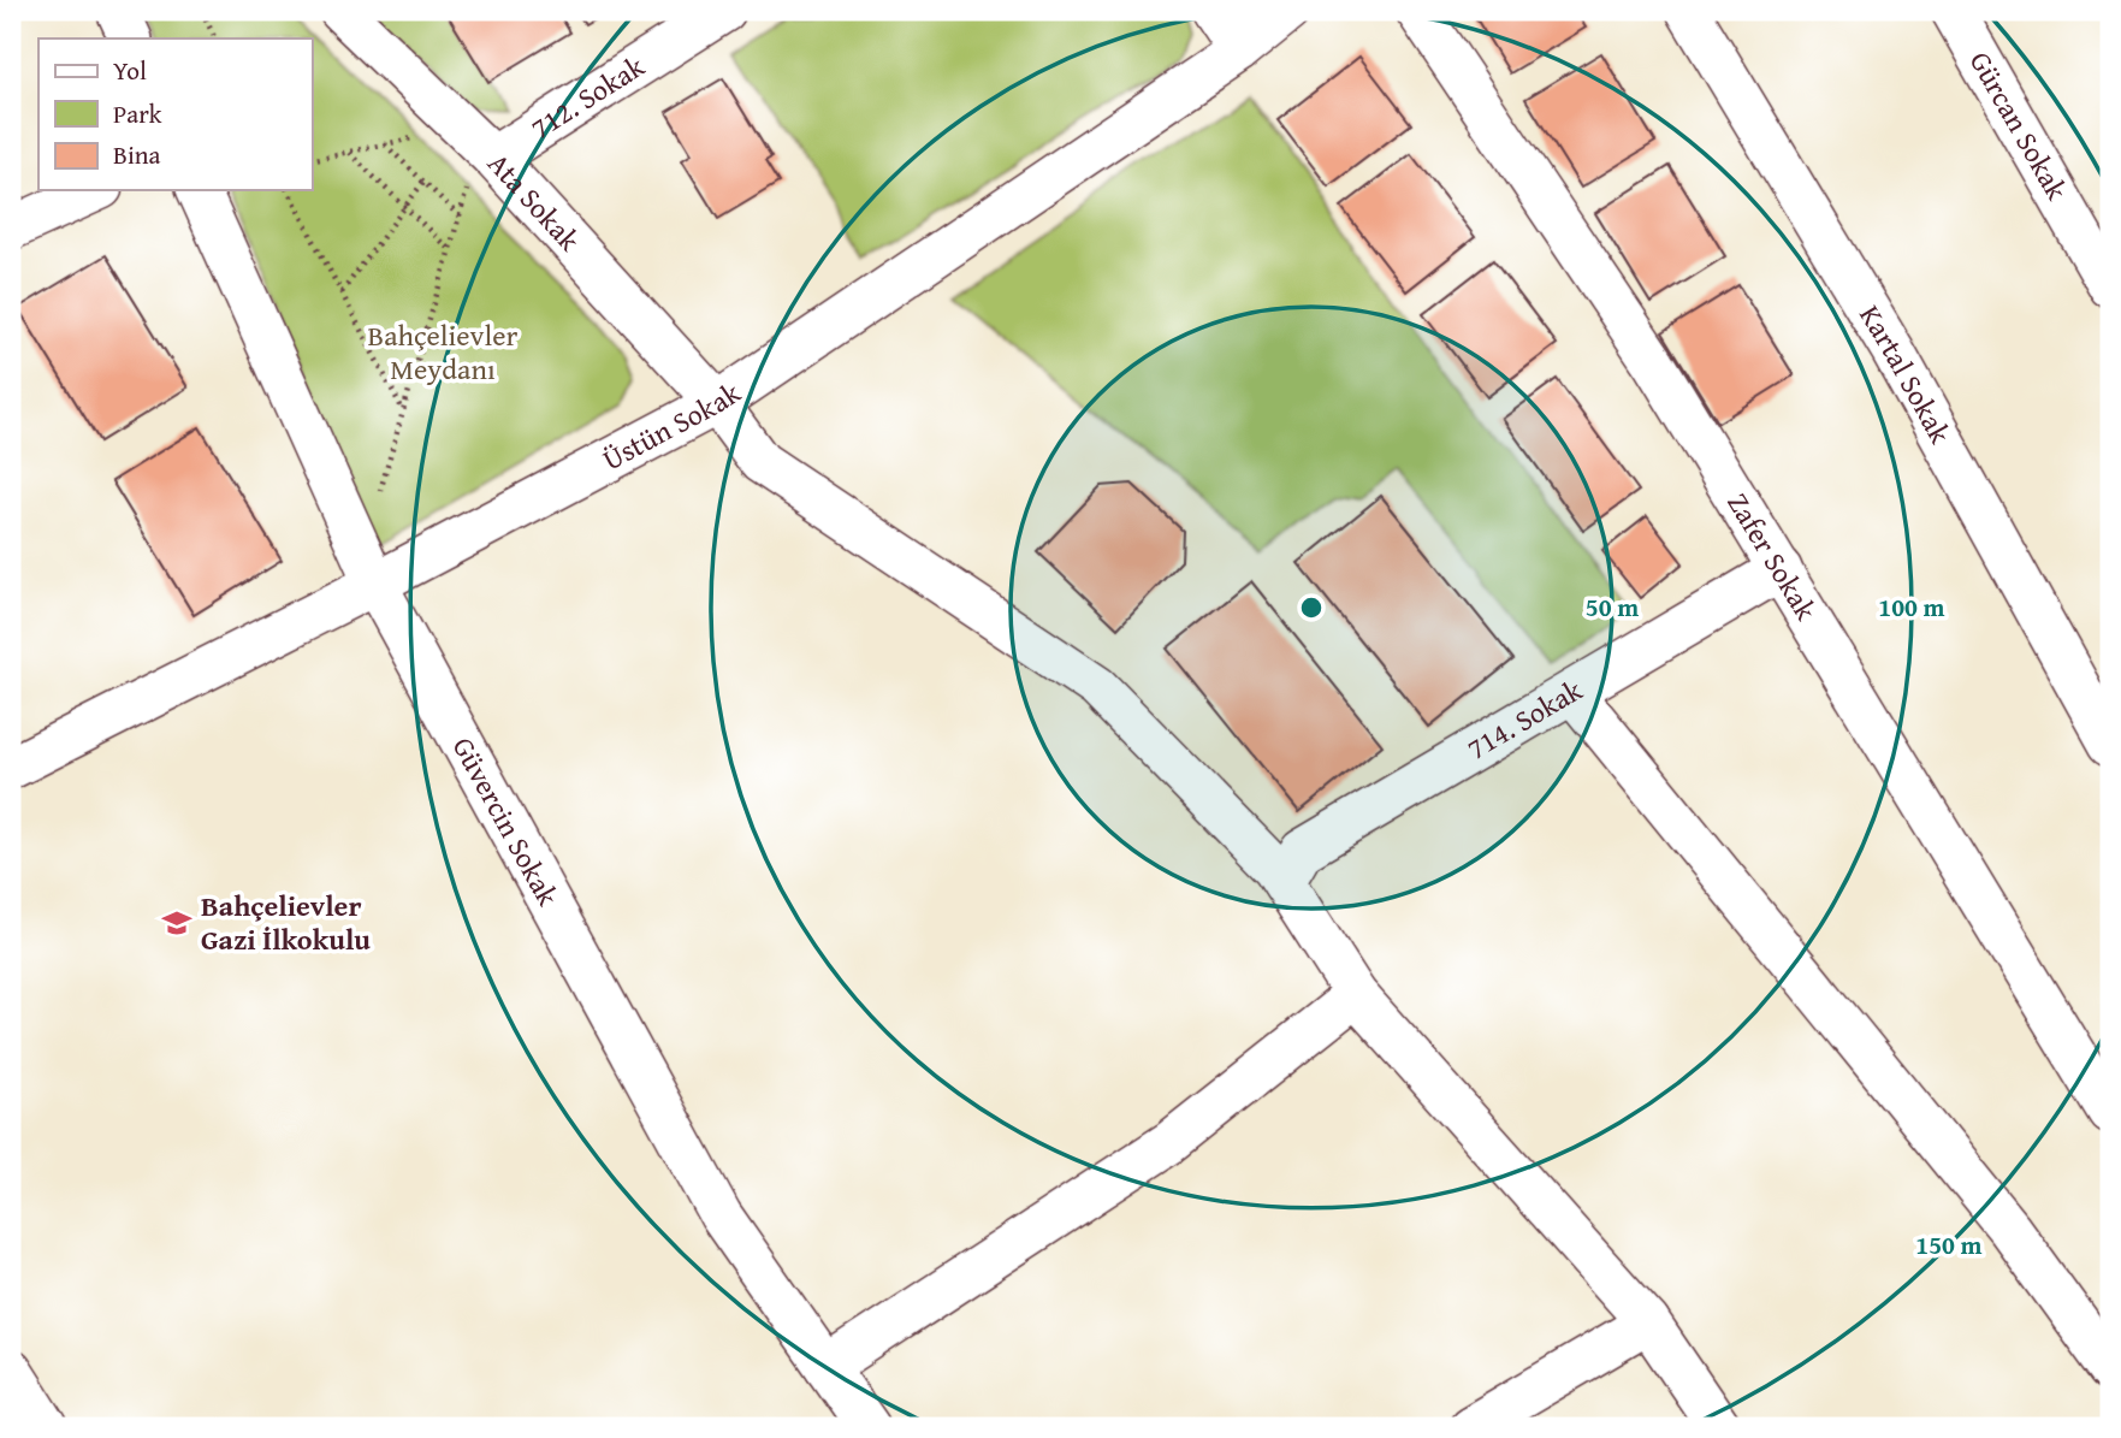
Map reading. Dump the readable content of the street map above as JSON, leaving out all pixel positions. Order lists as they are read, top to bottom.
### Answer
{
  "streets": {
    "street": [
      "712. Sokak",
      "Gürcan Sokak",
      "Ata Sokak",
      "Kartal Sokak",
      "Üstün Sokak",
      "Zafer Sokak",
      "714. Sokak",
      "Güvercin Sokak"
    ]
  },
  "crossings": [
    ["712. Sokak", "Ata Sokak"],
    ["Ata Sokak", "Üstün Sokak"],
    ["Ata Sokak", "714. Sokak"],
    ["Üstün Sokak", "Güvercin Sokak"],
    ["Zafer Sokak", "714. Sokak"]
  ],
  "parks": ["Bahçelievler Meydanı"],
  "places": {
    "school or university": ["Bahçelievler Gazi İlkokulu"]
  },
  "legend": ["Yol", "Park", "Bina"],
  "rings": ["50 m", "100 m", "150 m"]
}
